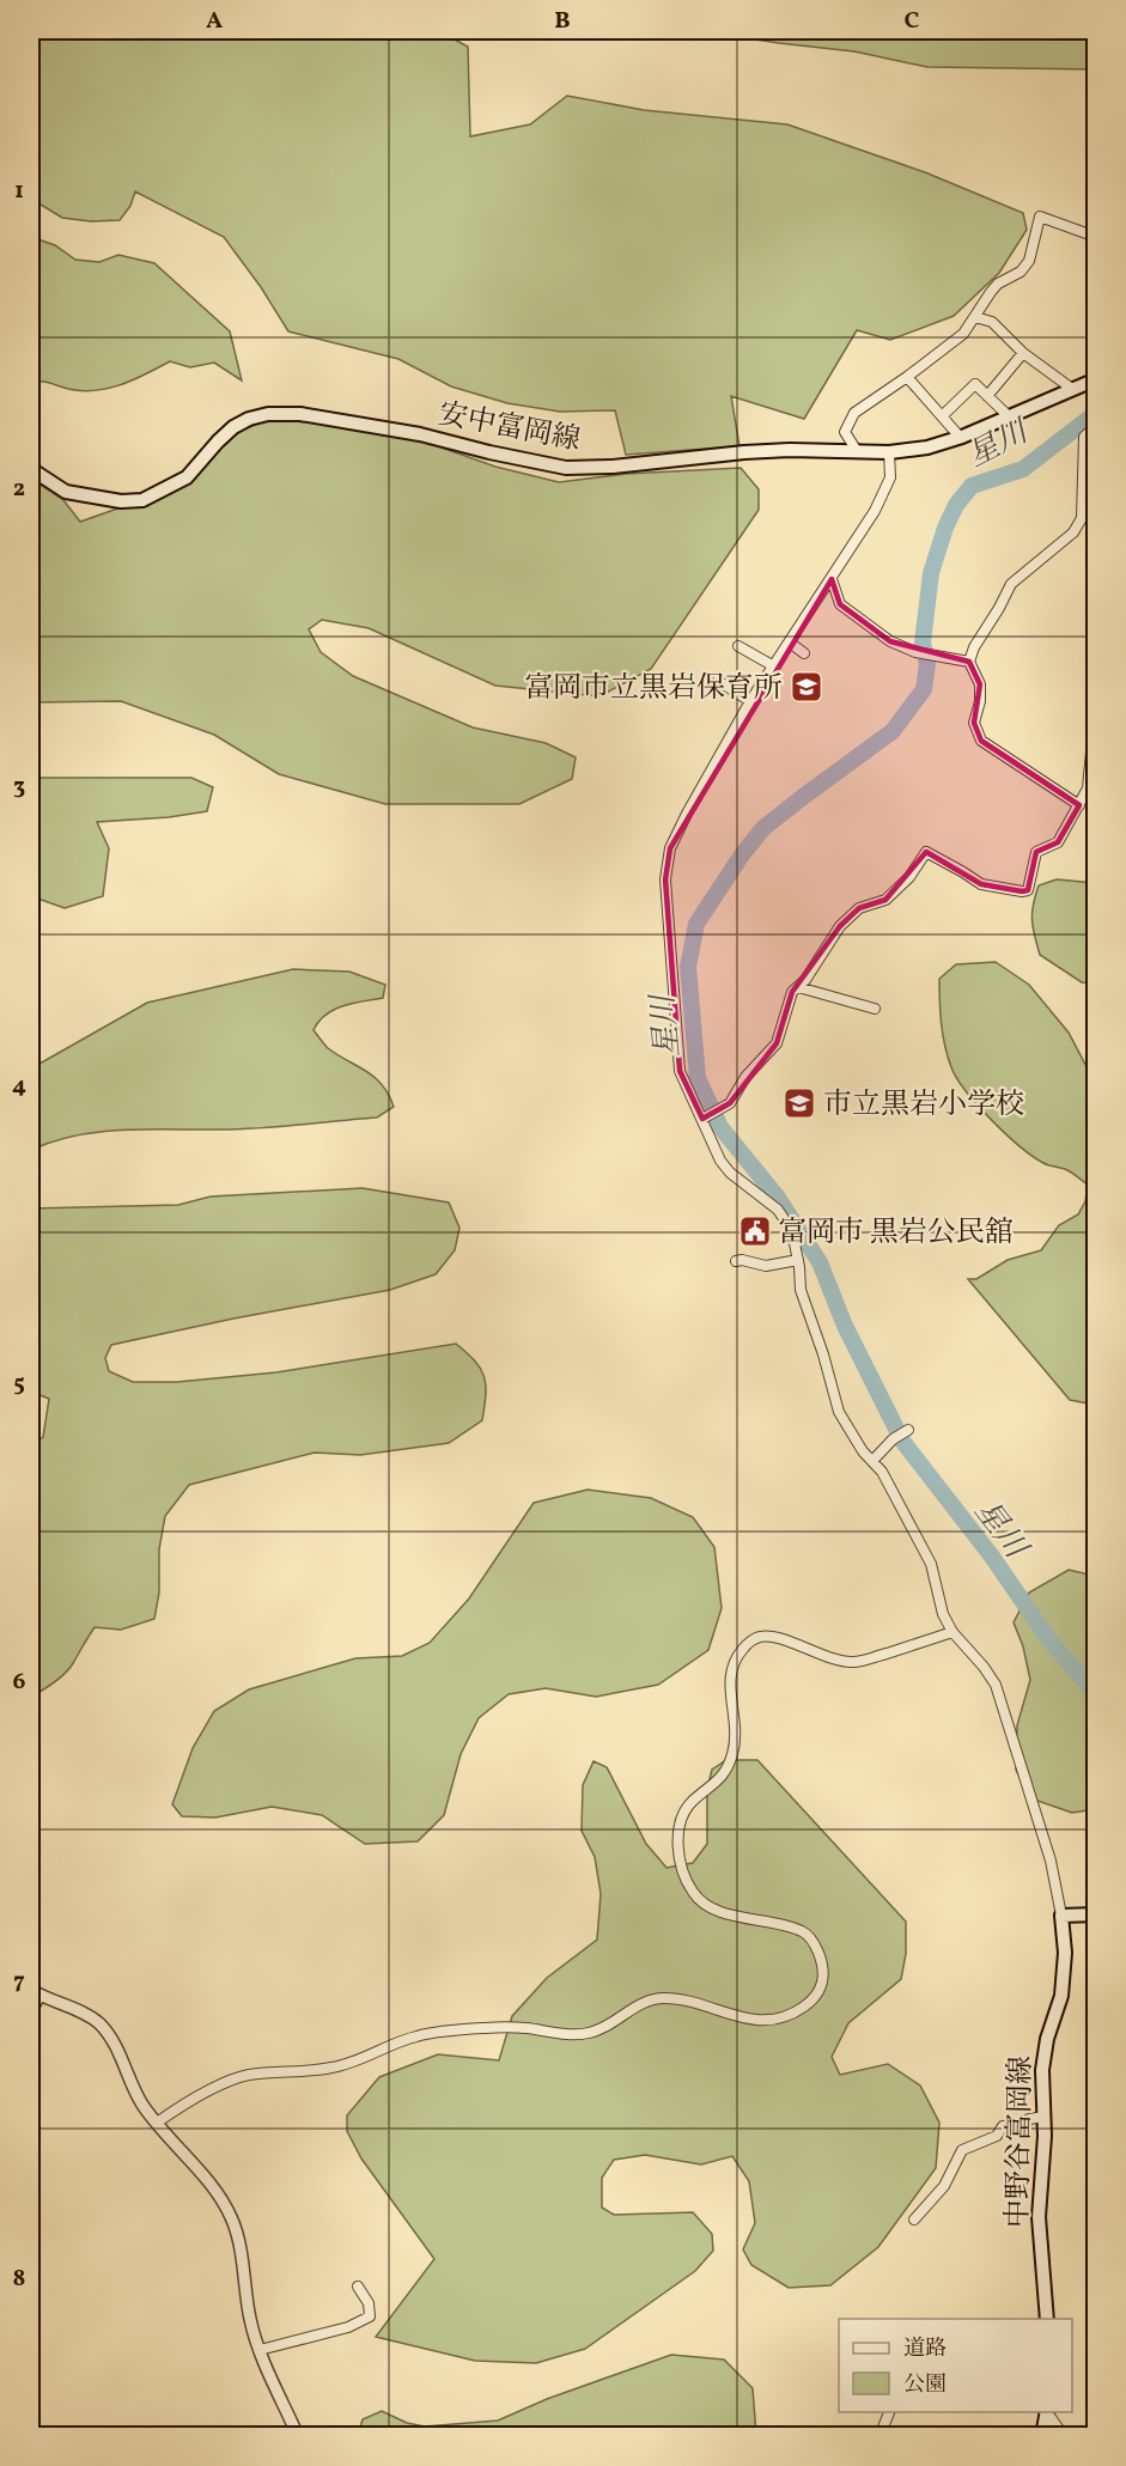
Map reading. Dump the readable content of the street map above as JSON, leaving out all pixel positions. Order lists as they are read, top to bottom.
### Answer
{
  "streets": {
    "main road": ["安中富岡線", "中野谷富岡線"]
  },
  "water": ["星川"],
  "places": {
    "school or university": ["富岡市立黒岩保育所", "市立黒岩小学校"],
    "public building": ["富岡市 黒岩公民舘"]
  },
  "legend": ["道路", "公園"],
  "grid": {
    "columns": ["A", "B", "C"],
    "rows": [
      "1",
      "2",
      "3",
      "4",
      "5",
      "6",
      "7",
      "8"
    ]
  }
}
